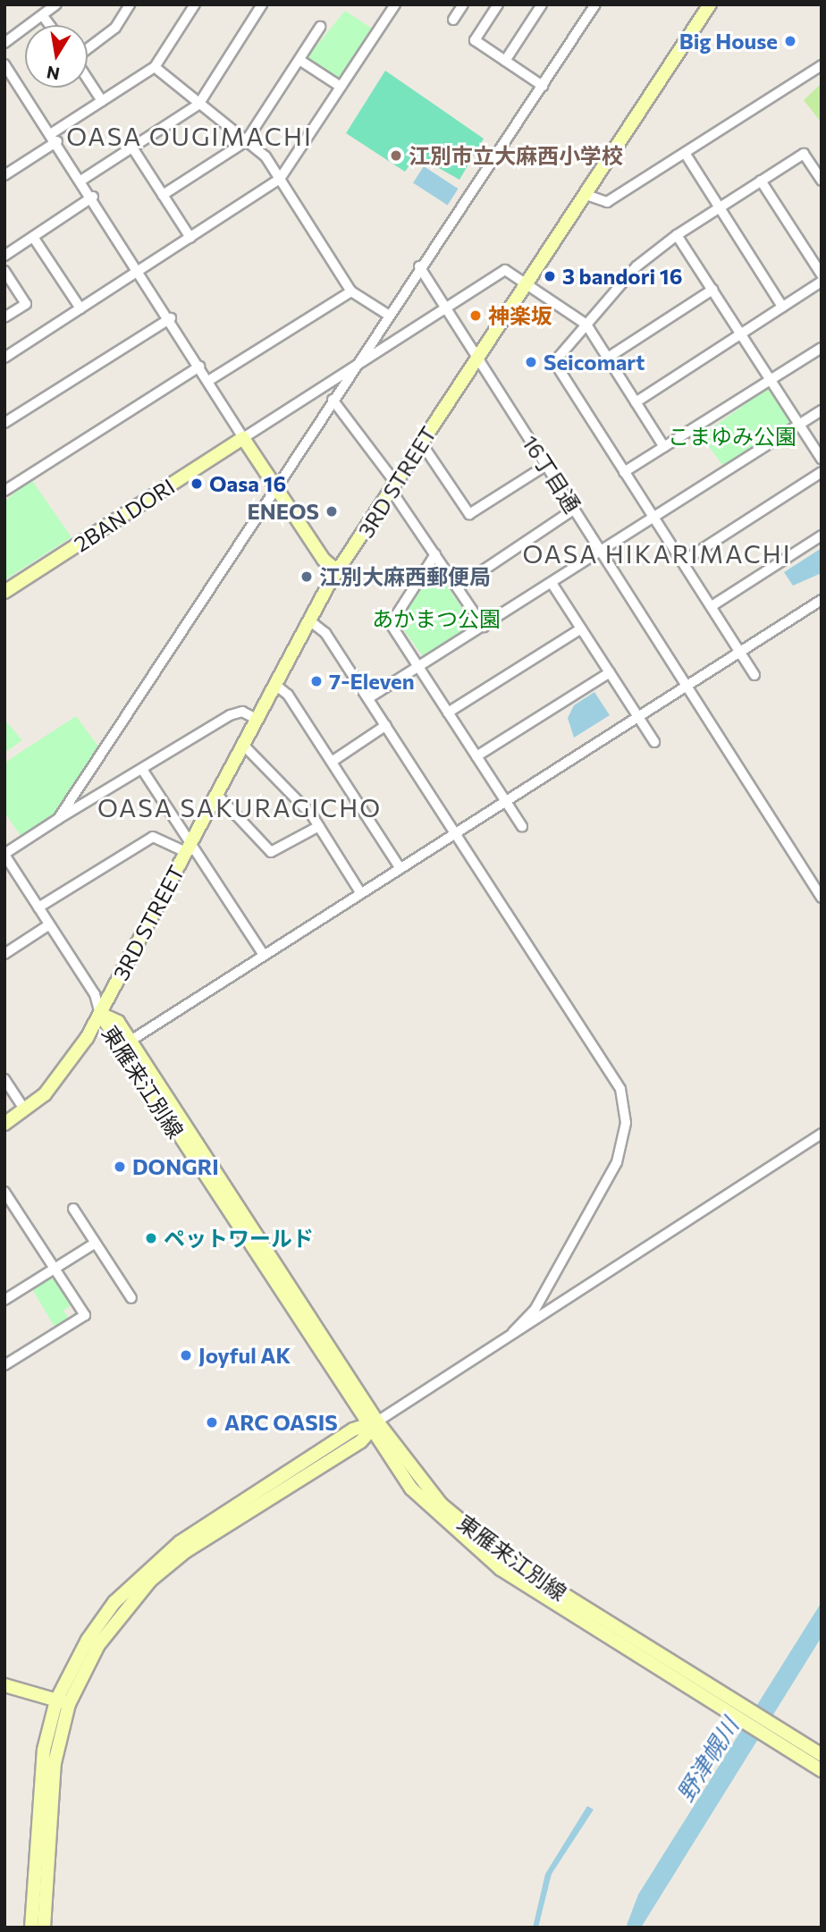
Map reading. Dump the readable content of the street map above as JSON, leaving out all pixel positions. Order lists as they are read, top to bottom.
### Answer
{
  "streets": {
    "main road": ["3RD STREET", "2BAN DORI", "東雁来江別線"],
    "street": ["16丁目通"]
  },
  "crossings": [
    ["16丁目通", "3RD STREET"],
    ["3RD STREET", "東雁来江別線"]
  ],
  "districts": ["OASA OUGIMACHI", "OASA HIKARIMACHI", "OASA SAKURAGICHO"],
  "water": ["野津幌川"],
  "parks": ["こまゆみ公園", "あかまつ公園"],
  "places": [
    "Big House",
    "江別市立大麻西小学校",
    "3 bandori 16",
    "神楽坂",
    "Seicomart",
    "Oasa 16",
    "ENEOS",
    "江別大麻西郵便局",
    "7-Eleven",
    "DONGRI",
    "ペットワールド",
    "Joyful AK",
    "ARC OASIS"
  ],
  "north": "bottom"
}
